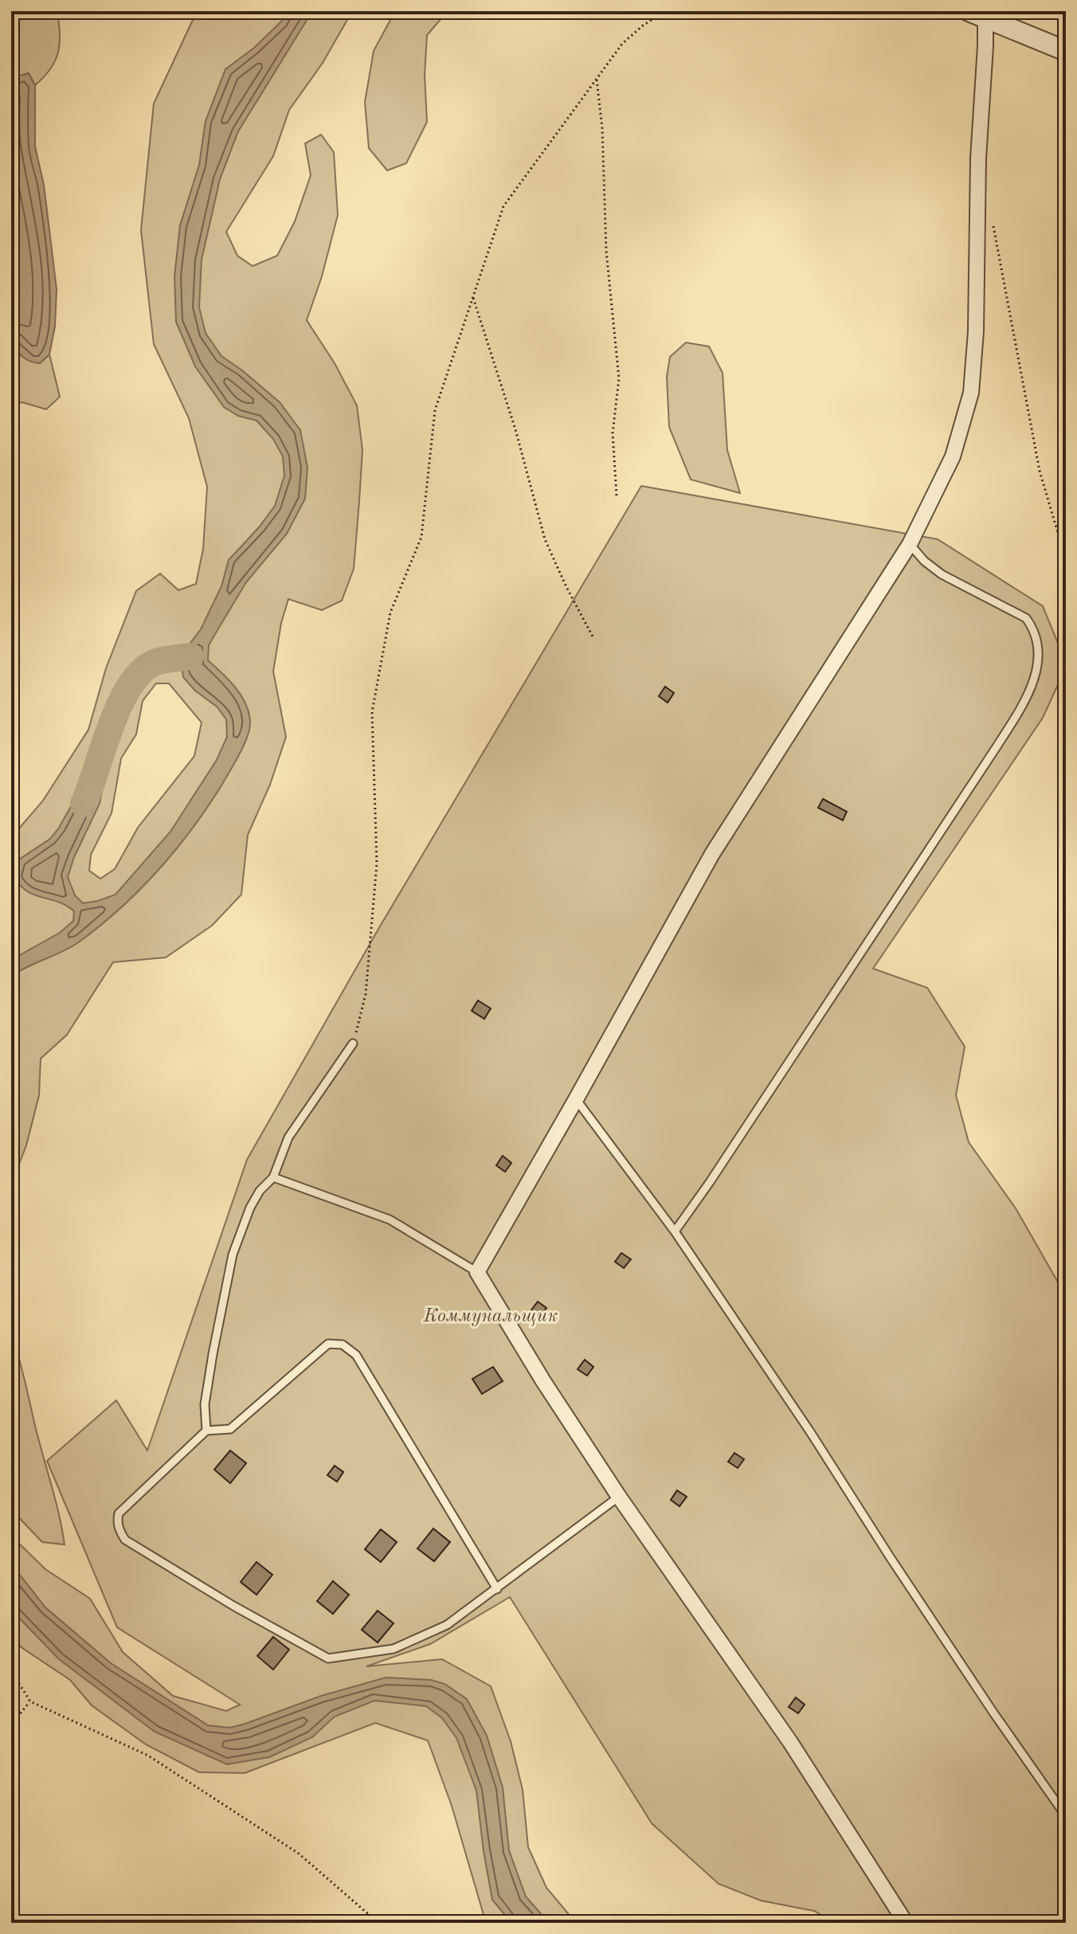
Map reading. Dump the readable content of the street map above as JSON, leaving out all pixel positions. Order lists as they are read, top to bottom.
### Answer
{
  "parks": ["Коммунальщик"]
}
